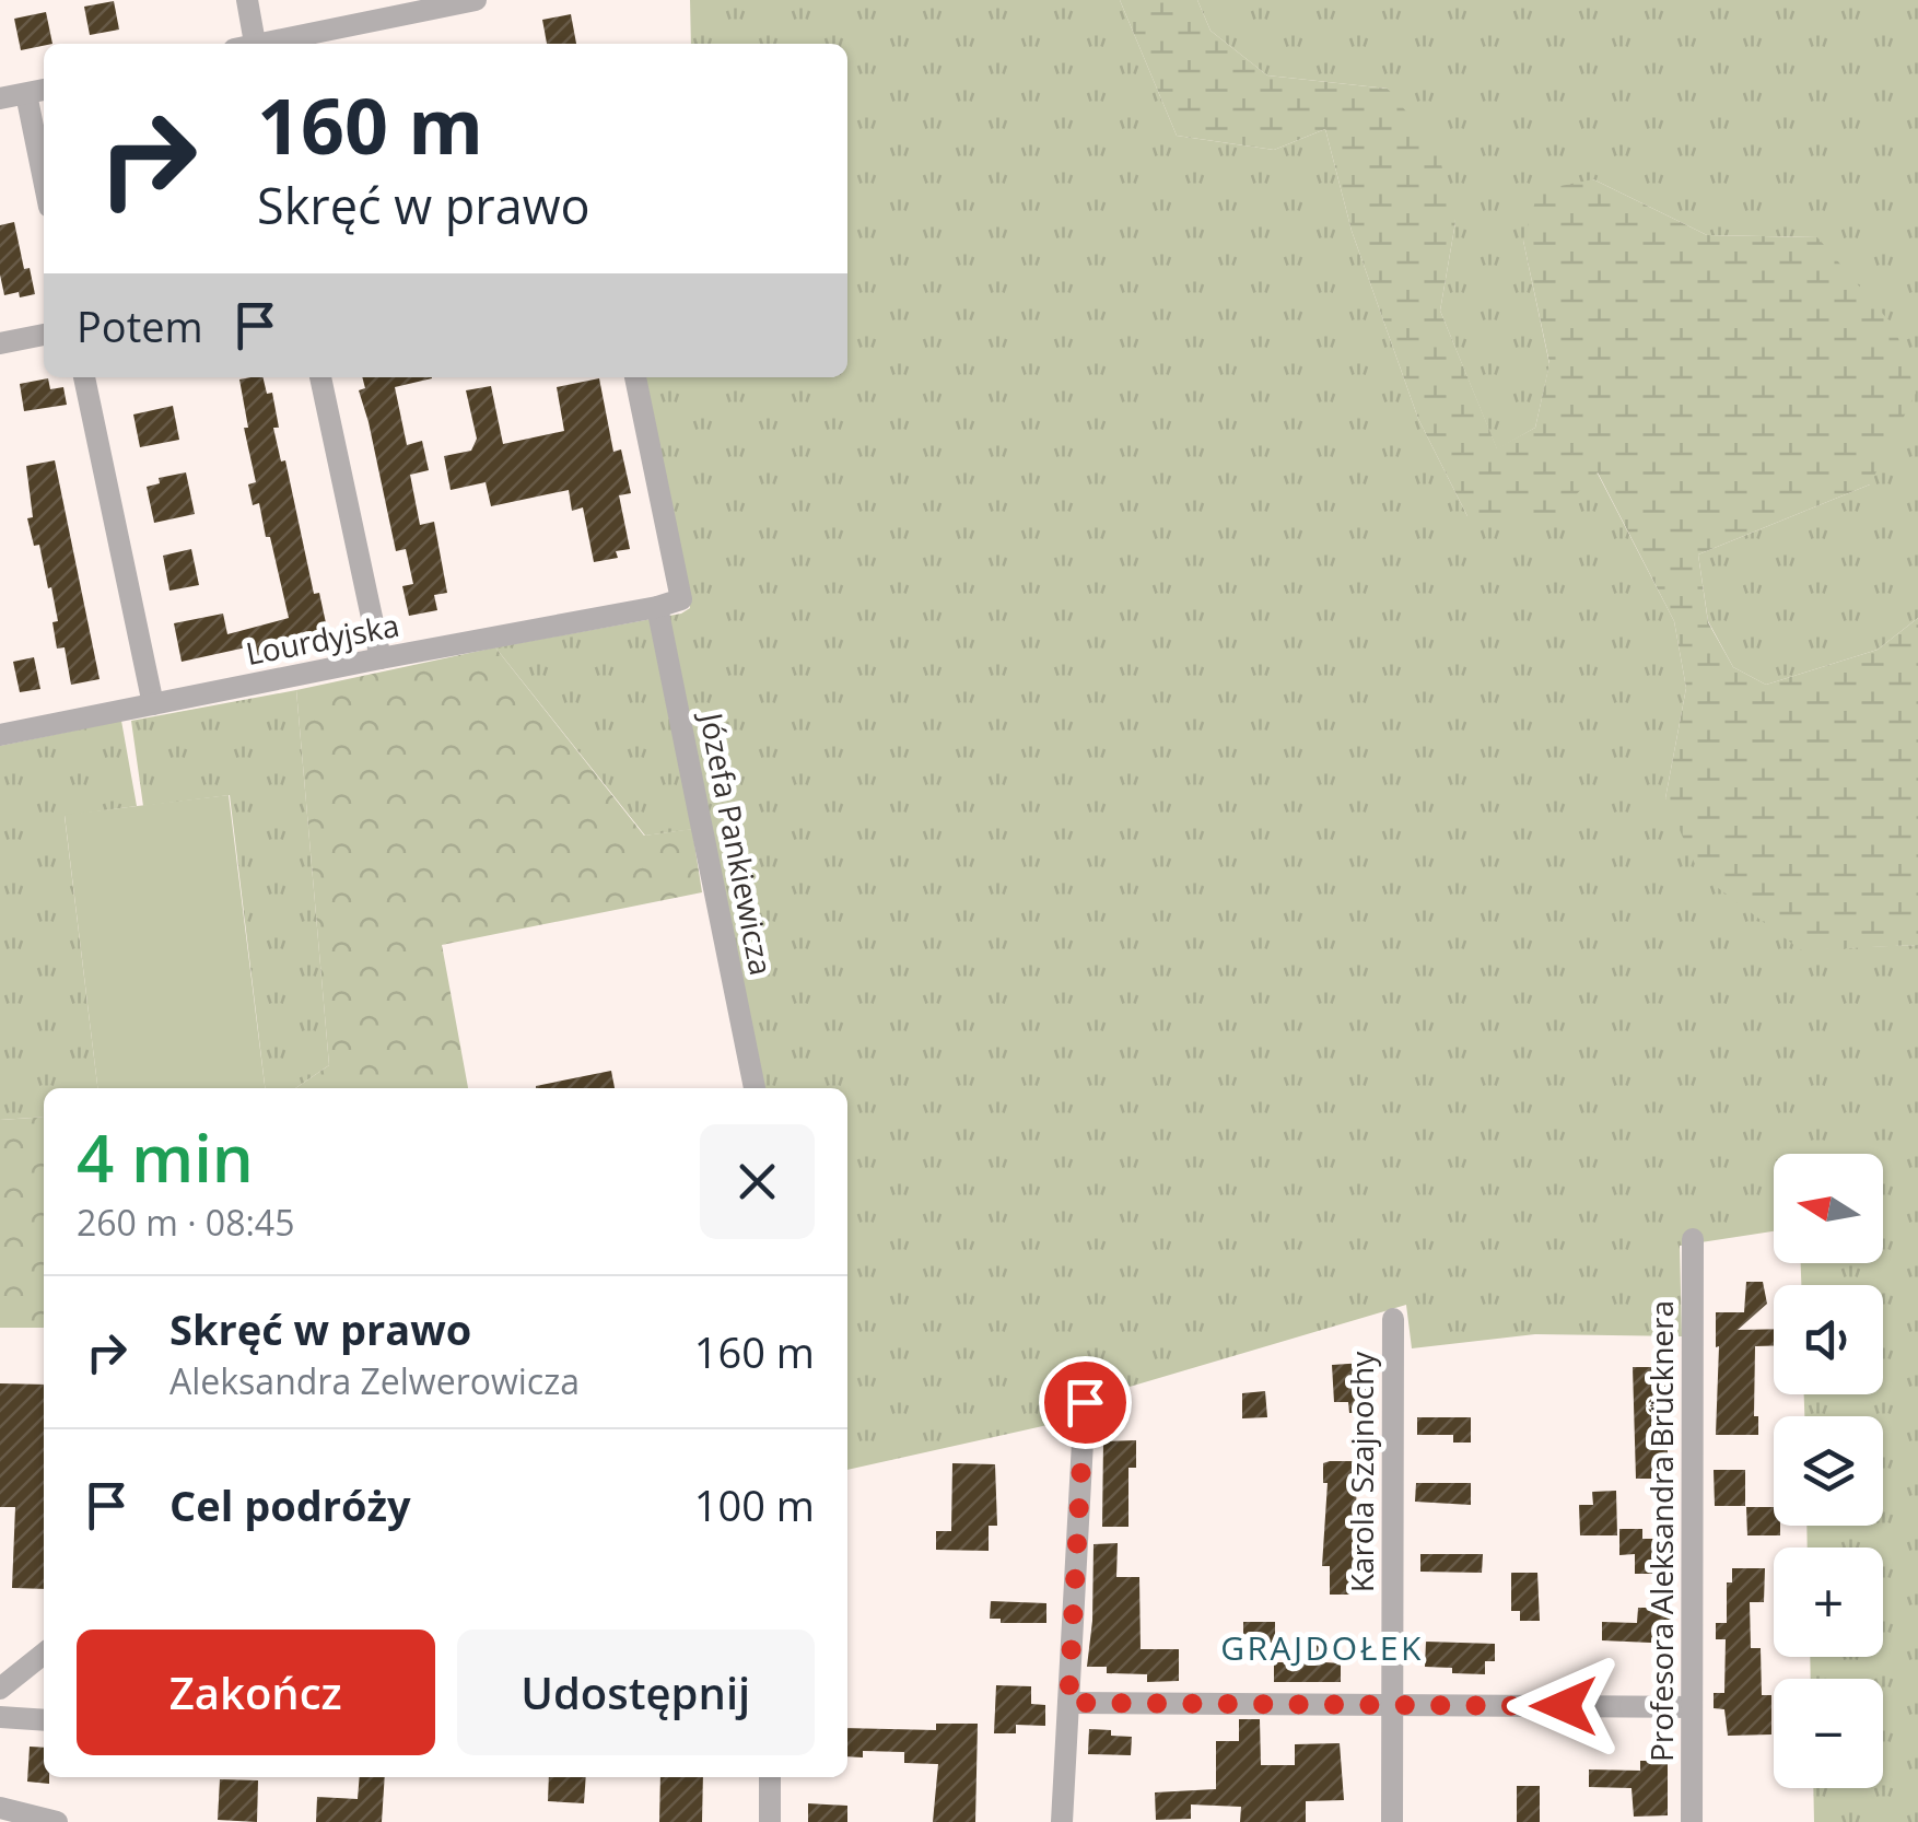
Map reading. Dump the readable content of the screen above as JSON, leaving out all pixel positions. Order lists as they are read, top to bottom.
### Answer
{
  "streets": {
    "street": [
      "Lourdyjska",
      "Józefa Pankiewicza",
      "Karola Szajnochy",
      "Profesora Aleksandra Brücknera"
    ]
  },
  "crossings": [
    ["Lourdyjska", "Józefa Pankiewicza"]
  ],
  "districts": ["GRAJDOŁEK"],
  "north": "left",
  "page": {
    "turn": ["160 m", "Skręć w prawo"],
    "then": "Potem",
    "heading": ["4 min", "260 m · 08:45"],
    "map_buttons": ["+", "−"],
    "list": [
      {
        "name": "Skręć w prawo",
        "note": "Aleksandra Zelwerowicza",
        "value": "160 m"
      },
      {
        "name": "Cel podróży",
        "value": "100 m"
      }
    ],
    "buttons": ["Zakończ", "Udostępnij"]
  }
}
